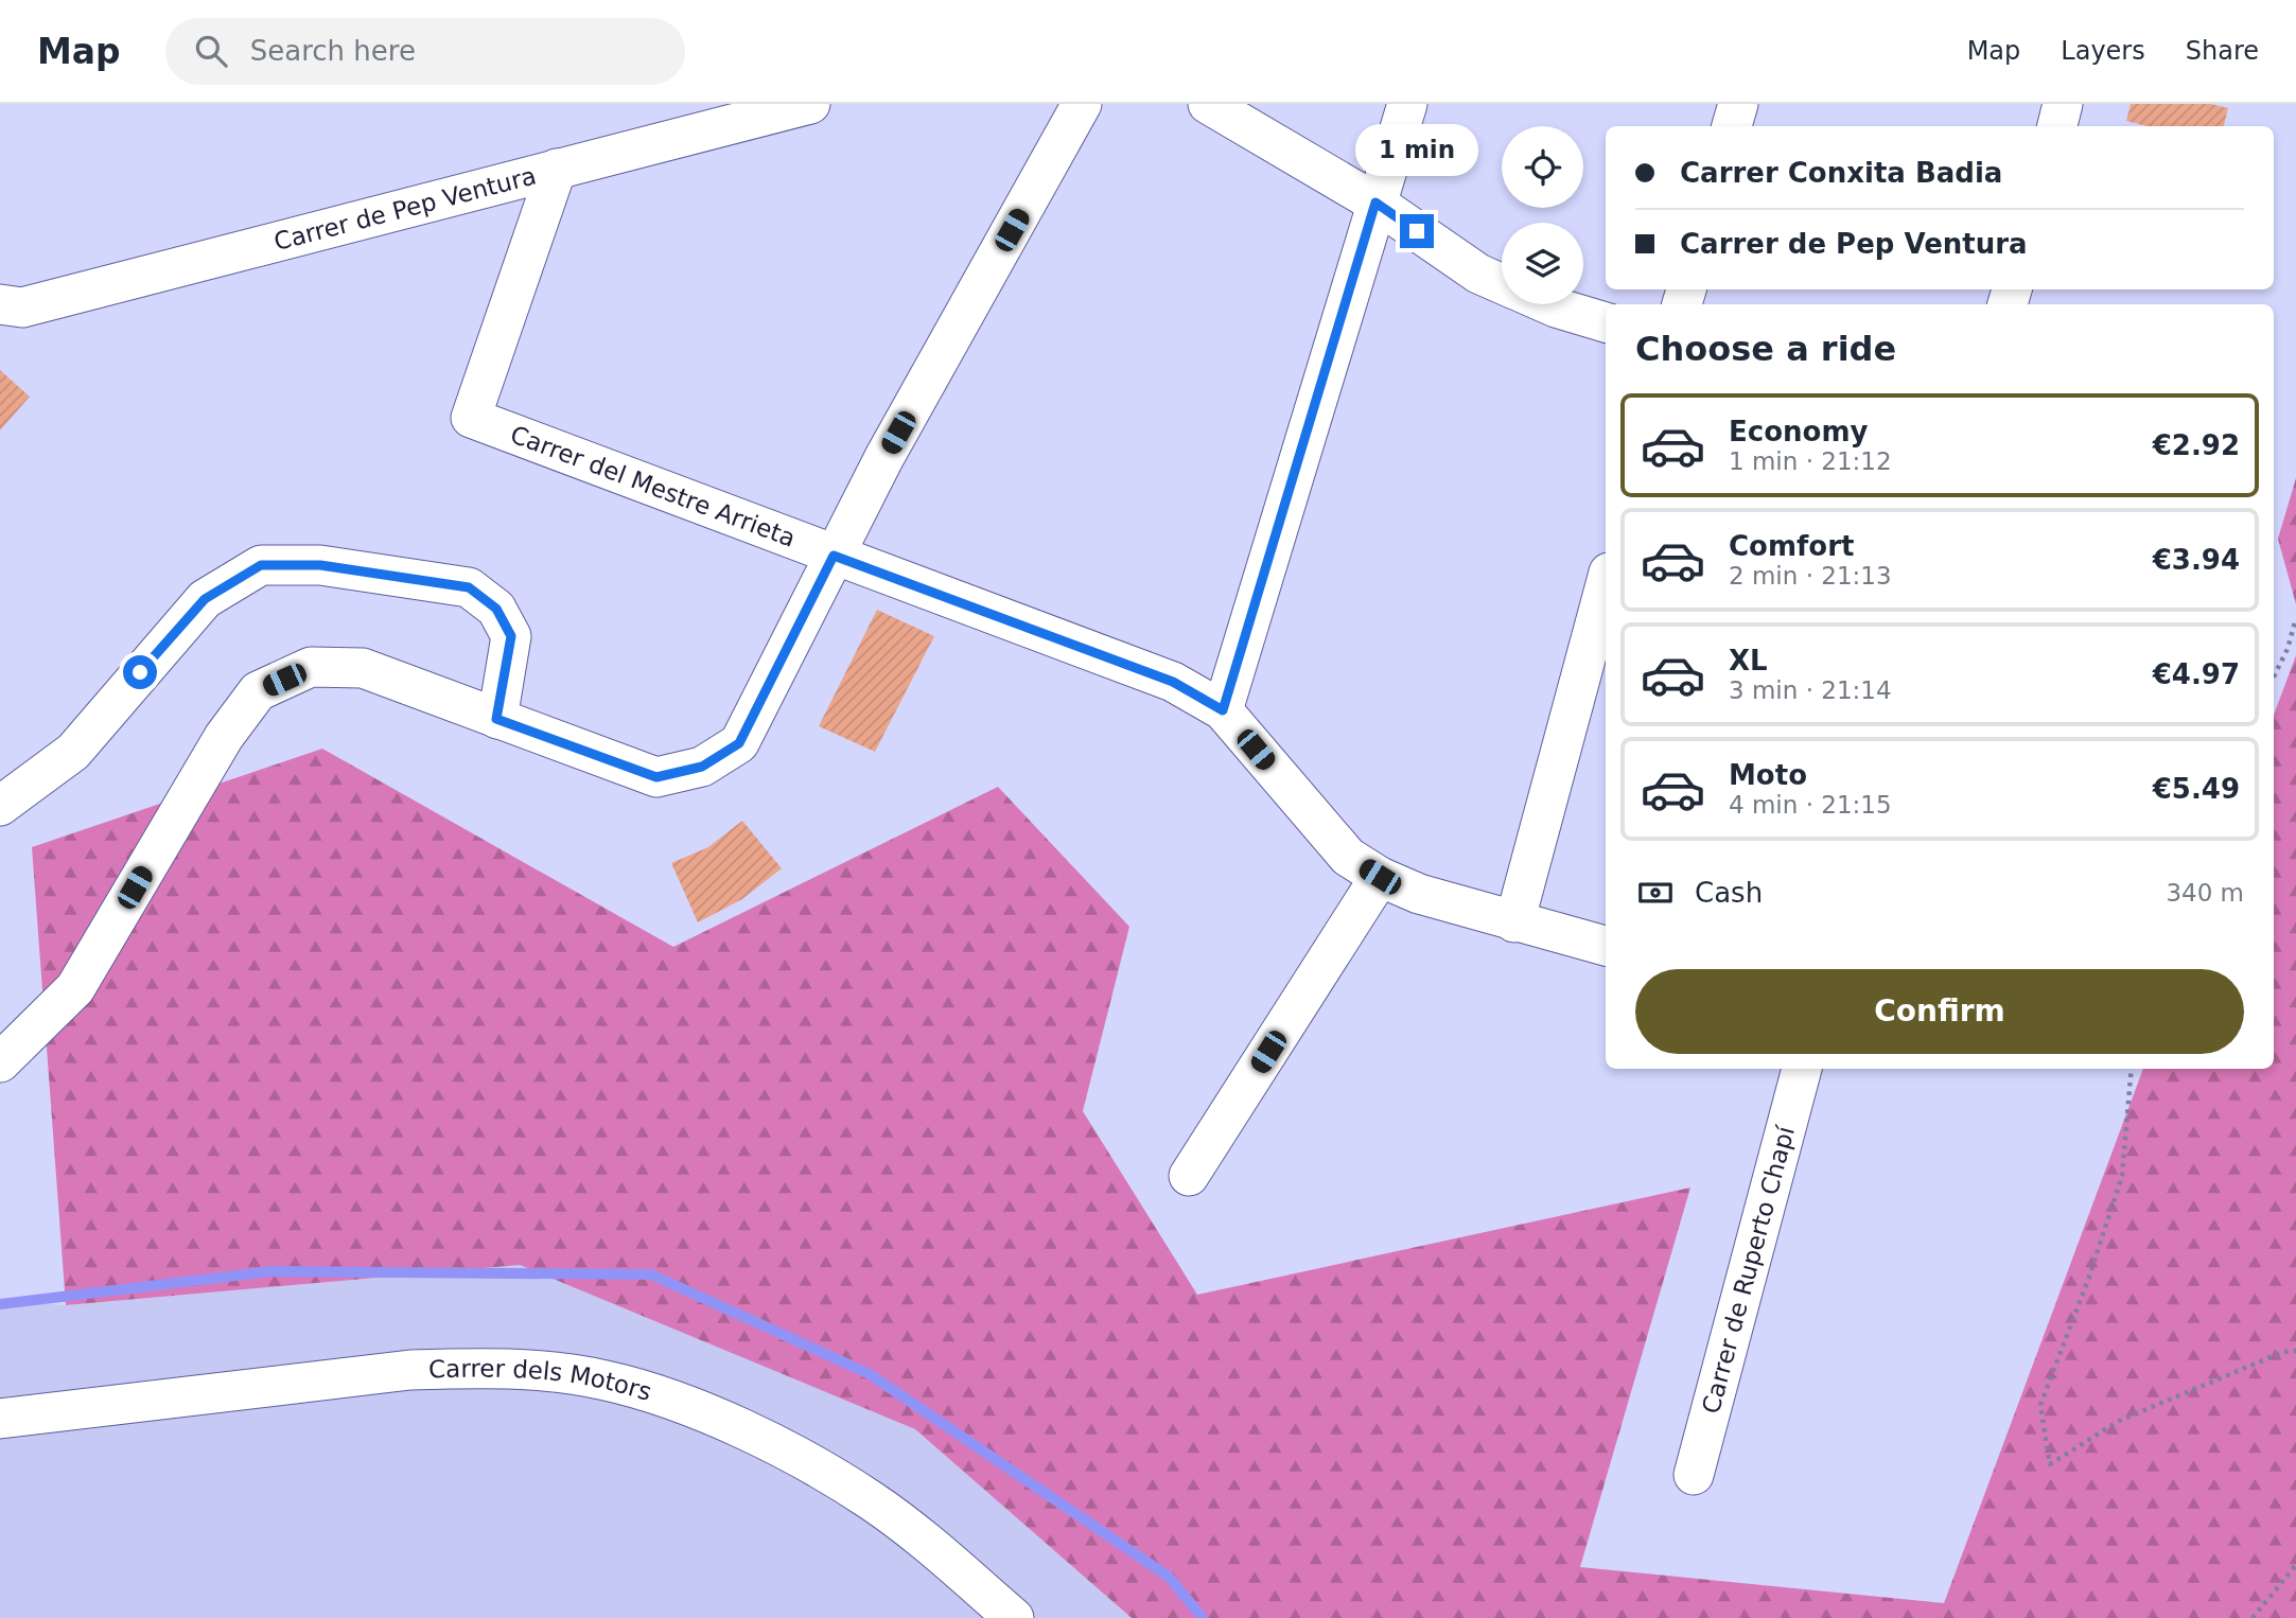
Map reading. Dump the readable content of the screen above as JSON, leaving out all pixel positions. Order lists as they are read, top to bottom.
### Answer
{
  "streets": {
    "street": [
      "Carrer de Pep Ventura",
      "Carrer del Mestre Arrieta",
      "Carrer de Ruperto Chapí",
      "Carrer dels Motors"
    ]
  },
  "crossings": [
    ["Carrer de Pep Ventura", "Carrer del Mestre Arrieta"]
  ],
  "page": {
    "header": "Map",
    "search": "Search here",
    "nav": ["Map", "Layers", "Share"],
    "bubble": "1 min",
    "banner": ["Carrer Conxita Badia", "Carrer de Pep Ventura"],
    "heading": "Choose a ride",
    "list": [
      {
        "name": "Economy",
        "note": "1 min · 21:12",
        "value": "€2.92"
      },
      {
        "name": "Comfort",
        "note": "2 min · 21:13",
        "value": "€3.94"
      },
      {
        "name": "XL",
        "note": "3 min · 21:14",
        "value": "€4.97"
      },
      {
        "name": "Moto",
        "note": "4 min · 21:15",
        "value": "€5.49"
      }
    ],
    "pay": ["Cash", "340 m"],
    "buttons": "Confirm"
  }
}
